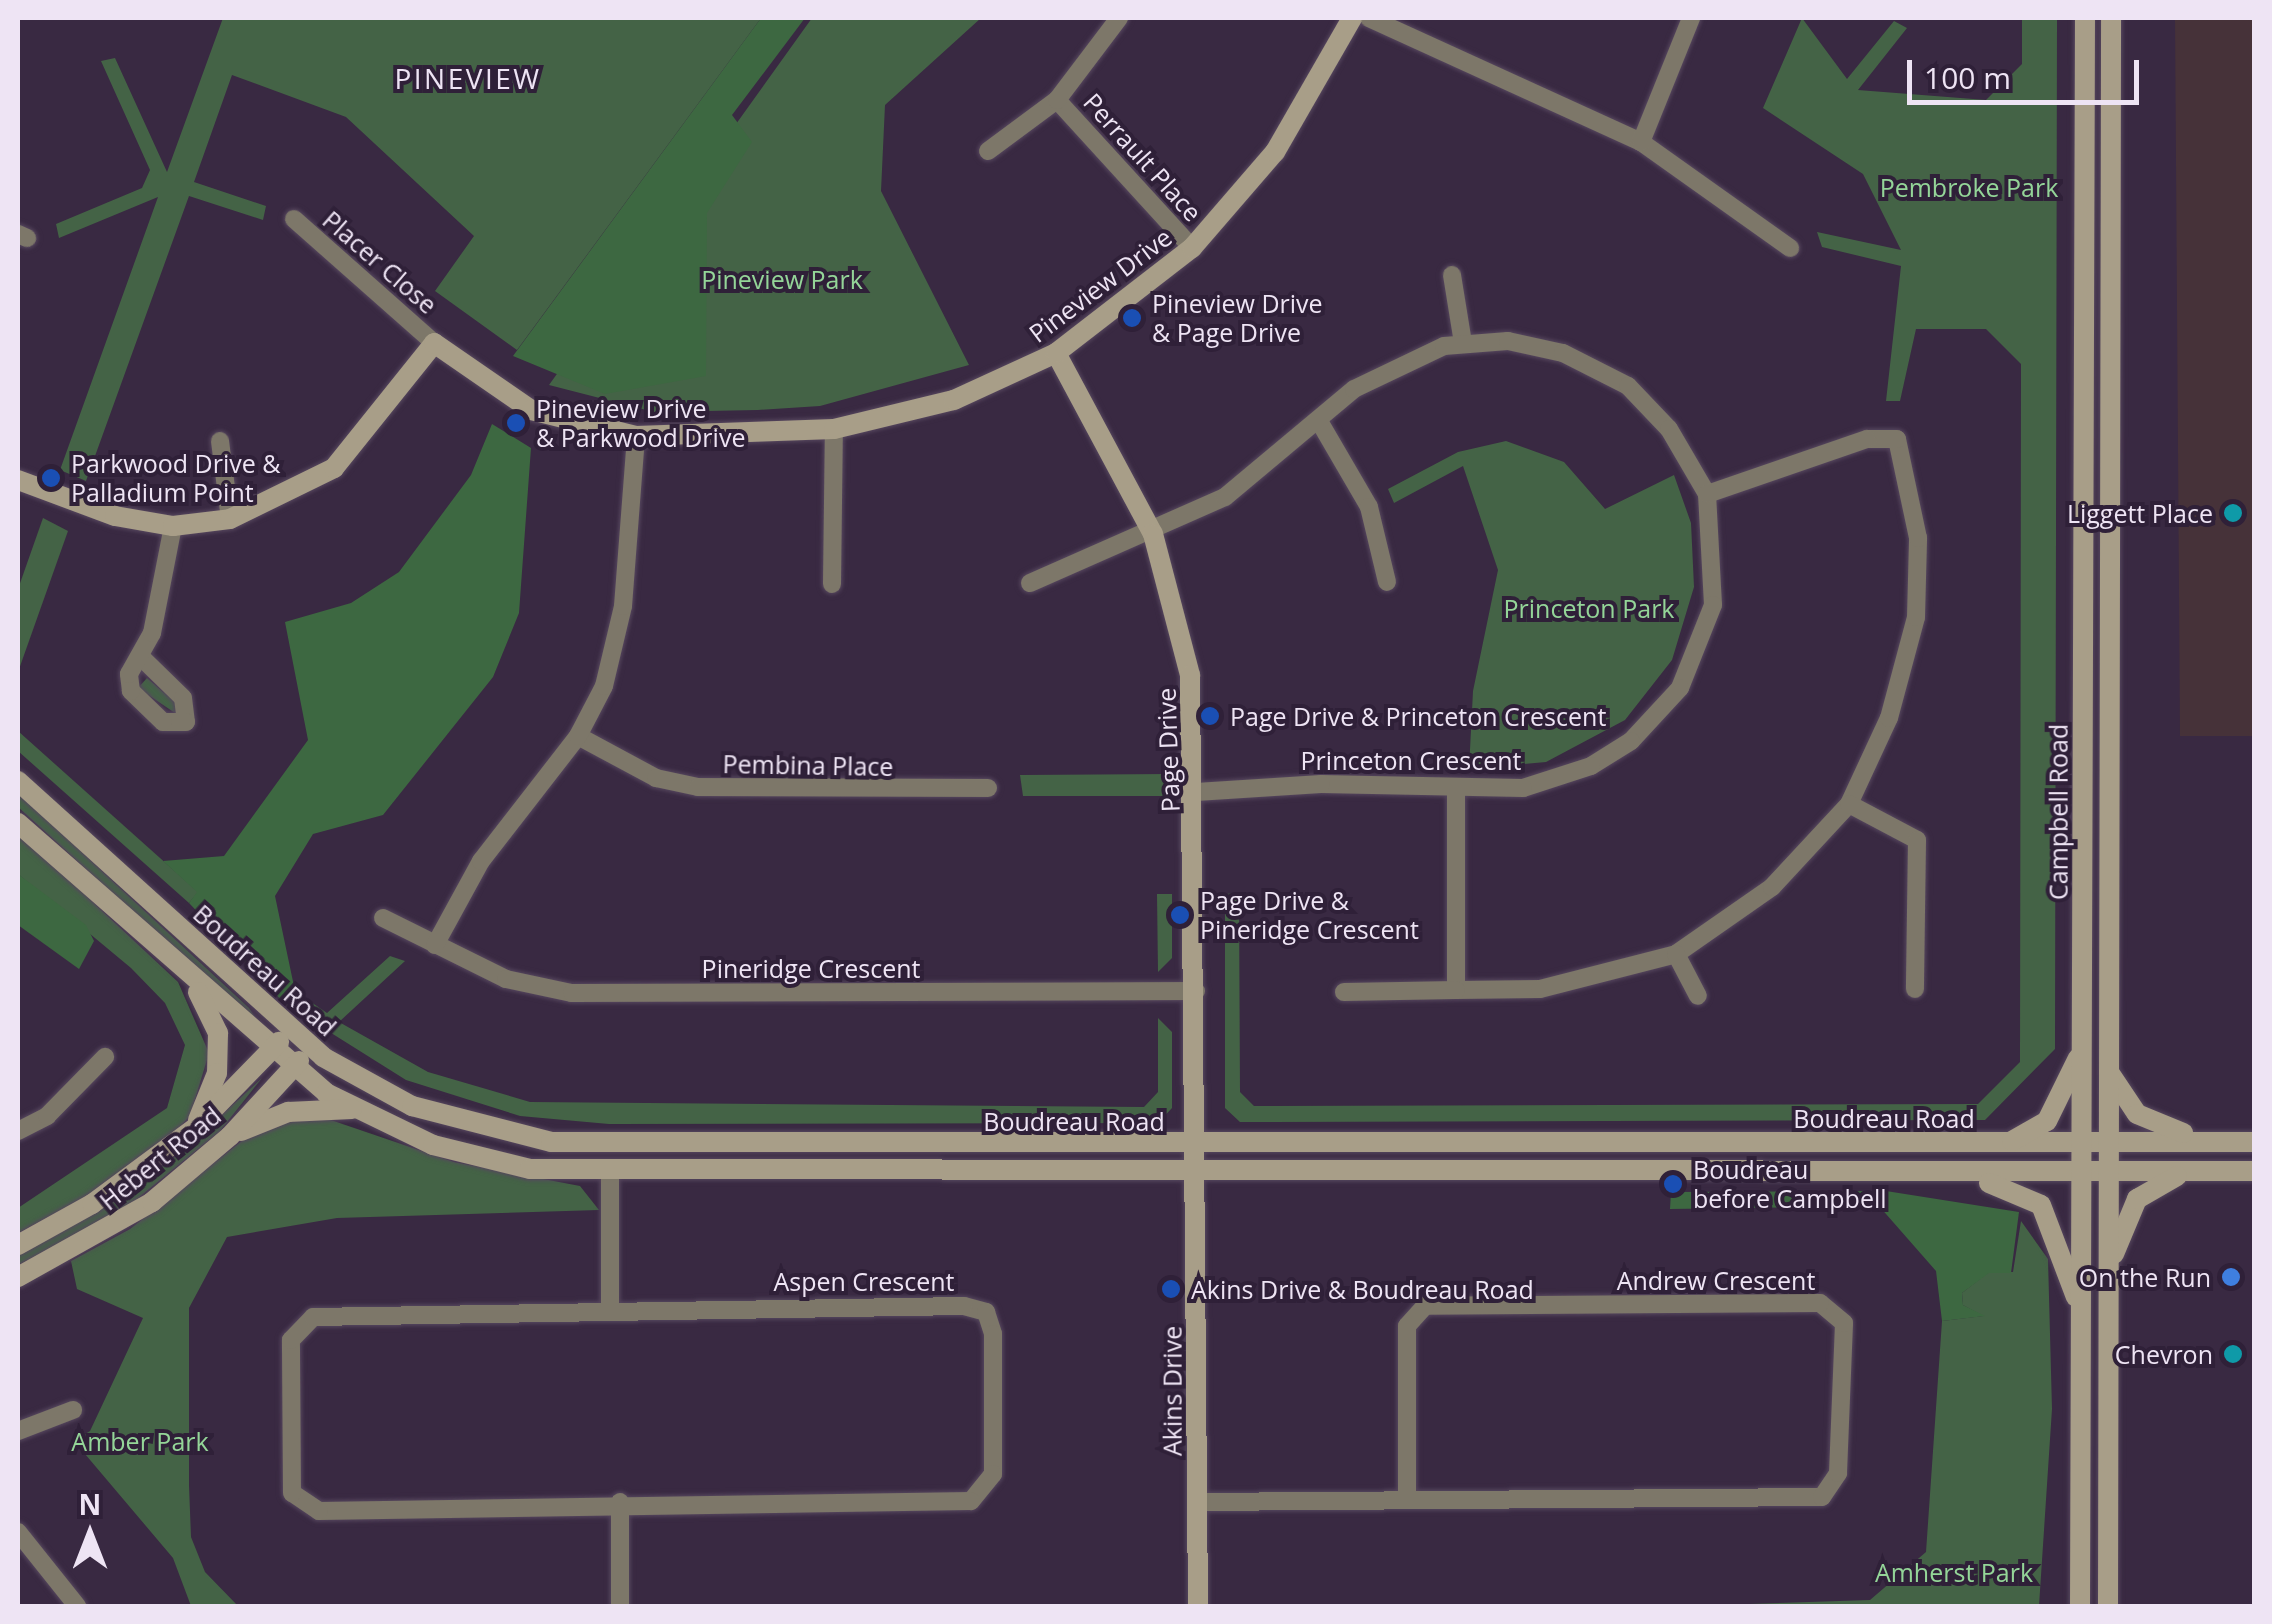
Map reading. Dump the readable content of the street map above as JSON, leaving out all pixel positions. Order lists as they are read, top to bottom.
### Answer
{
  "streets": {
    "main road": [
      "Pineview Drive",
      "Page Drive",
      "Campbell Road",
      "Boudreau Road",
      "Hebert Road",
      "Akins Drive"
    ],
    "street": [
      "Perrault Place",
      "Placer Close",
      "Princeton Crescent",
      "Pembina Place",
      "Pineridge Crescent",
      "Andrew Crescent",
      "Aspen Crescent"
    ]
  },
  "crossings": [
    ["Perrault Place", "Pineview Drive"],
    ["Placer Close", "Pineview Drive"],
    ["Pineview Drive", "Page Drive"],
    ["Page Drive", "Princeton Crescent"],
    ["Page Drive", "Pineridge Crescent"],
    ["Page Drive", "Boudreau Road"],
    ["Page Drive", "Akins Drive"],
    ["Campbell Road", "Boudreau Road"],
    ["Boudreau Road", "Hebert Road"],
    ["Andrew Crescent", "Akins Drive"]
  ],
  "districts": ["PINEVIEW"],
  "parks": [
    "Pembroke Park",
    "Pineview Park",
    "Princeton Park",
    "Amber Park",
    "Amherst Park"
  ],
  "places": [
    "Pineview Drive & Page Drive",
    "Pineview Drive & Parkwood Drive",
    "Parkwood Drive & Palladium Point",
    "Liggett Place",
    "Page Drive & Princeton Crescent",
    "Page Drive & Pineridge Crescent",
    "Boudreau before Campbell",
    "On the Run",
    "Akins Drive & Boudreau Road",
    "Chevron"
  ],
  "scale_bar": "100 m",
  "north": "top"
}
